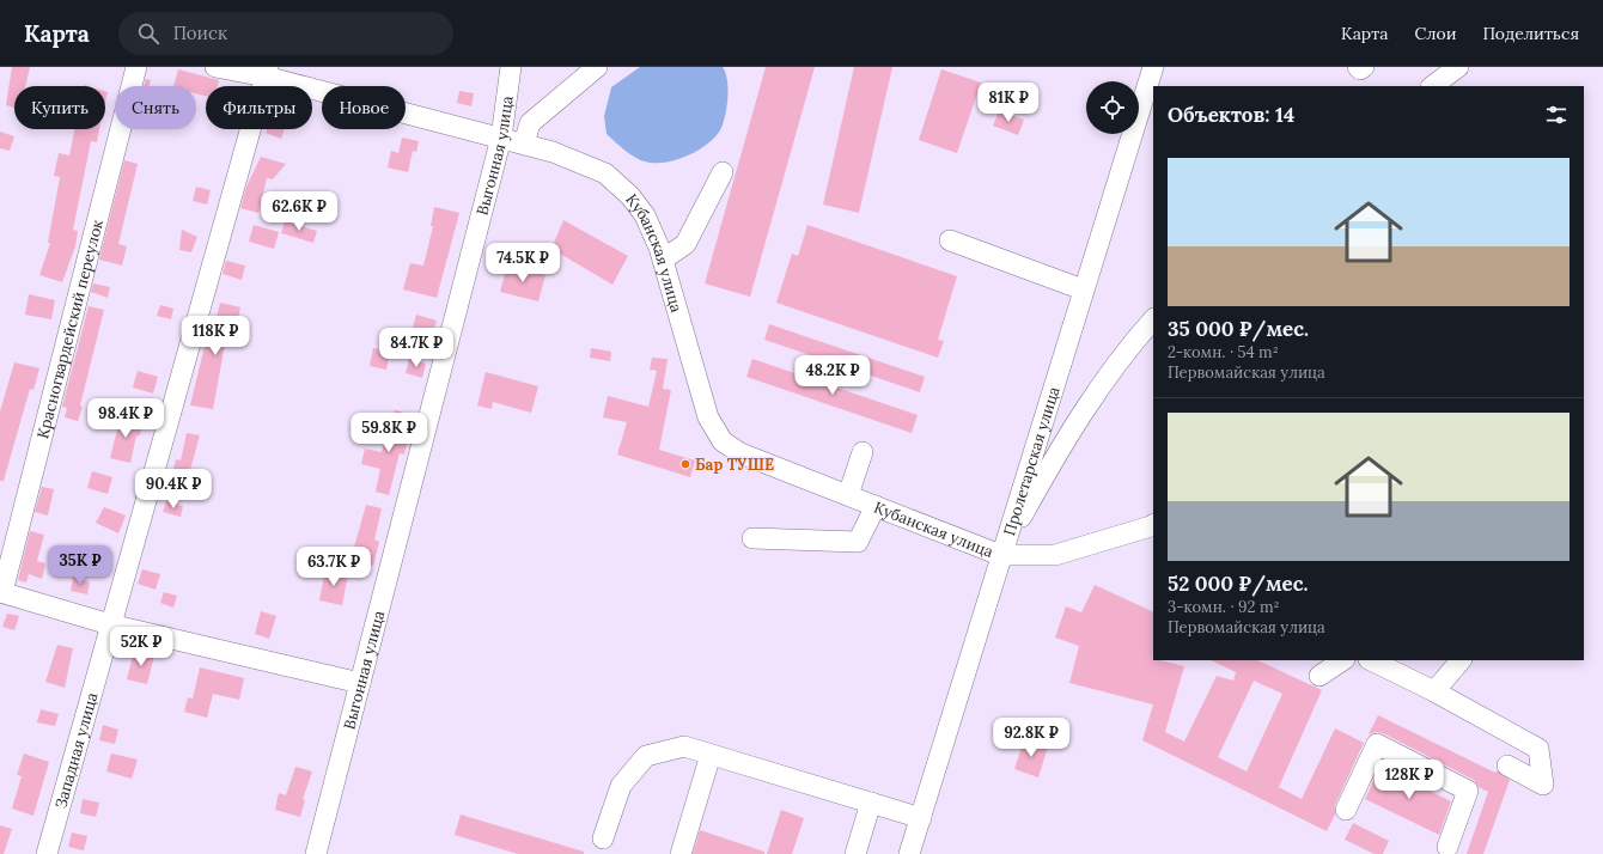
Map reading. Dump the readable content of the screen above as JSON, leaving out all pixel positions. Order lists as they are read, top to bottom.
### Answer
{
  "streets": {
    "street": [
      "Выгонная улица",
      "Кубанская улица",
      "Красногвардейский переулок",
      "Пролетарская улица",
      "Западная улица"
    ]
  },
  "crossings": [
    ["Выгонная улица", "Кубанская улица"],
    ["Кубанская улица", "Пролетарская улица"],
    ["Кубанская улица", "Западная улица"]
  ],
  "places": ["Бар ТУШЕ"],
  "page": {
    "header": "Карта",
    "search": "Поиск",
    "nav": ["Карта", "Слои", "Поделиться"],
    "price": [
      "81K ₽",
      "62.6K ₽",
      "74.5K ₽",
      "118K ₽",
      "84.7K ₽",
      "48.2K ₽",
      "98.4K ₽",
      "59.8K ₽",
      "90.4K ₽",
      "35K ₽",
      "63.7K ₽",
      "52K ₽",
      "92.8K ₽",
      "128K ₽"
    ],
    "chip": [
      "Купить",
      "Снять",
      "Фильтры",
      "Новое"
    ],
    "heading": "Объектов: 14",
    "list": [
      {
        "name": "35 000 ₽/мес.",
        "note": "2-комн. · 54 m² · Первомайская улица"
      },
      {
        "name": "52 000 ₽/мес.",
        "note": "3-комн. · 92 m² · Первомайская улица"
      }
    ]
  }
}
